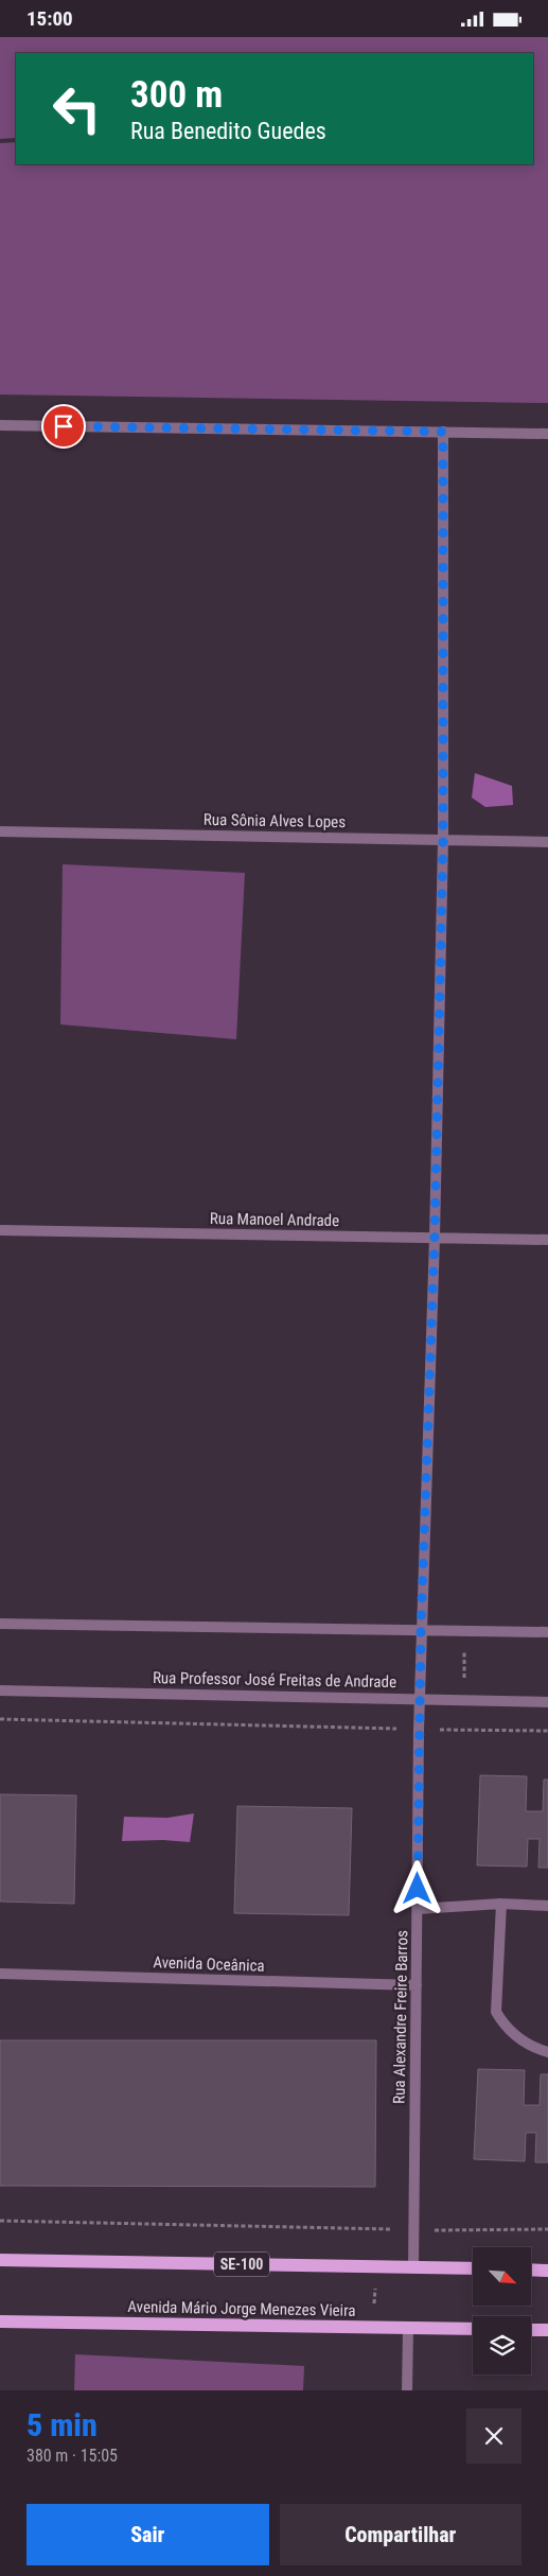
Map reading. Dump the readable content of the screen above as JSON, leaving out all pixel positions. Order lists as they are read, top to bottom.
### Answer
{
  "streets": {
    "main road": ["SE-100", "Avenida Mário Jorge Menezes Vieira"],
    "street": [
      "Rua Sônia Alves Lopes",
      "Rua Manoel Andrade",
      "Rua Professor José Freitas de Andrade",
      "Avenida Oceânica",
      "Rua Alexandre Freire Barros"
    ]
  },
  "crossings": [
    ["Rua Sônia Alves Lopes", "Rua Alexandre Freire Barros"],
    ["Rua Manoel Andrade", "Rua Alexandre Freire Barros"],
    ["Rua Professor José Freitas de Andrade", "Rua Alexandre Freire Barros"],
    ["Avenida Oceânica", "Rua Alexandre Freire Barros"],
    ["Rua Alexandre Freire Barros", "SE-100"]
  ],
  "north": "bottom right",
  "page": {
    "status": "15:00",
    "turn": ["300 m", "Rua Benedito Guedes"],
    "heading": ["5 min", "380 m · 15:05"],
    "buttons": ["Sair", "Compartilhar"]
  }
}
